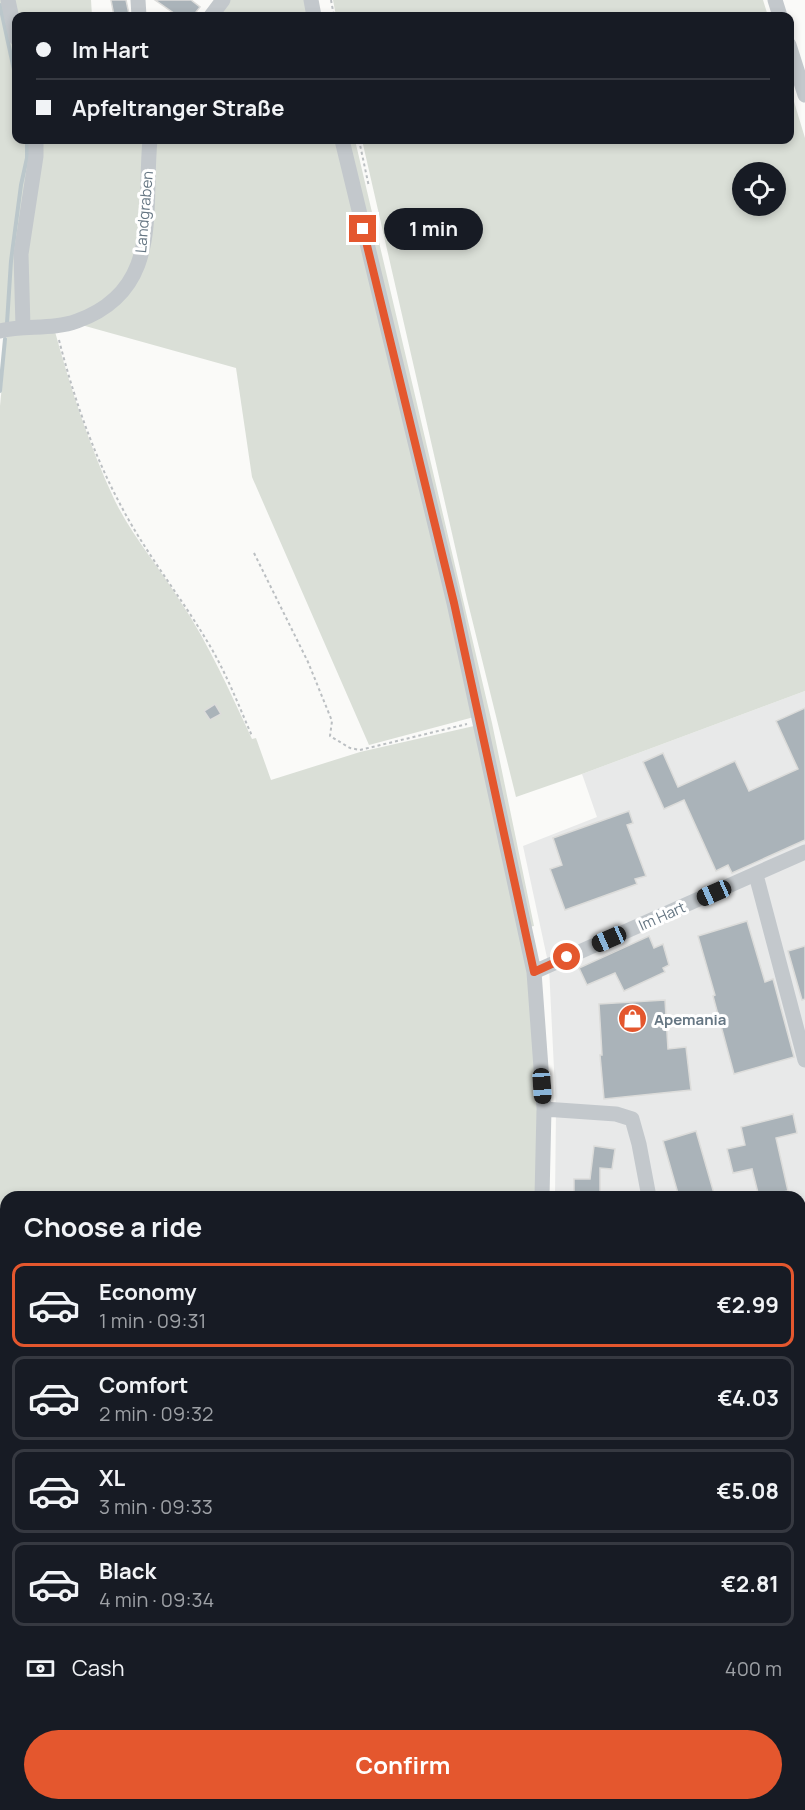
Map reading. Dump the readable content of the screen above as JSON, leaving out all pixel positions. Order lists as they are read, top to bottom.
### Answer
{
  "streets": {
    "street": ["Landgraben", "Im Hart"]
  },
  "places": {
    "shop": ["Apemania"]
  },
  "page": {
    "banner": ["Im Hart", "Apfeltranger Straße"],
    "bubble": "1 min",
    "heading": "Choose a ride",
    "list": [
      {
        "name": "Economy",
        "note": "1 min · 09:31",
        "value": "€2.99"
      },
      {
        "name": "Comfort",
        "note": "2 min · 09:32",
        "value": "€4.03"
      },
      {
        "name": "XL",
        "note": "3 min · 09:33",
        "value": "€5.08"
      },
      {
        "name": "Black",
        "note": "4 min · 09:34",
        "value": "€2.81"
      }
    ],
    "pay": ["Cash", "400 m"],
    "buttons": "Confirm"
  }
}
